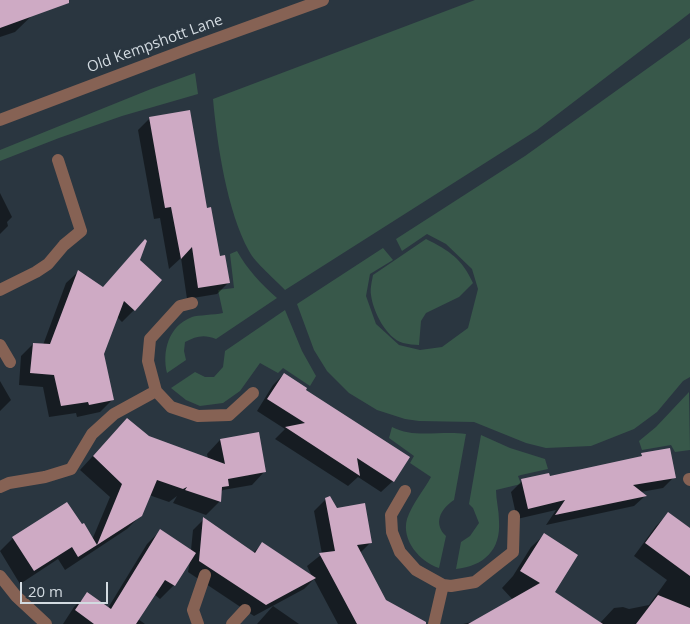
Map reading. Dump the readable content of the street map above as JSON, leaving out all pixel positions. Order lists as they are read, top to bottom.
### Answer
{
  "streets": {
    "street": ["Old Kempshott Lane"]
  },
  "scale_bar": "20 m"
}
